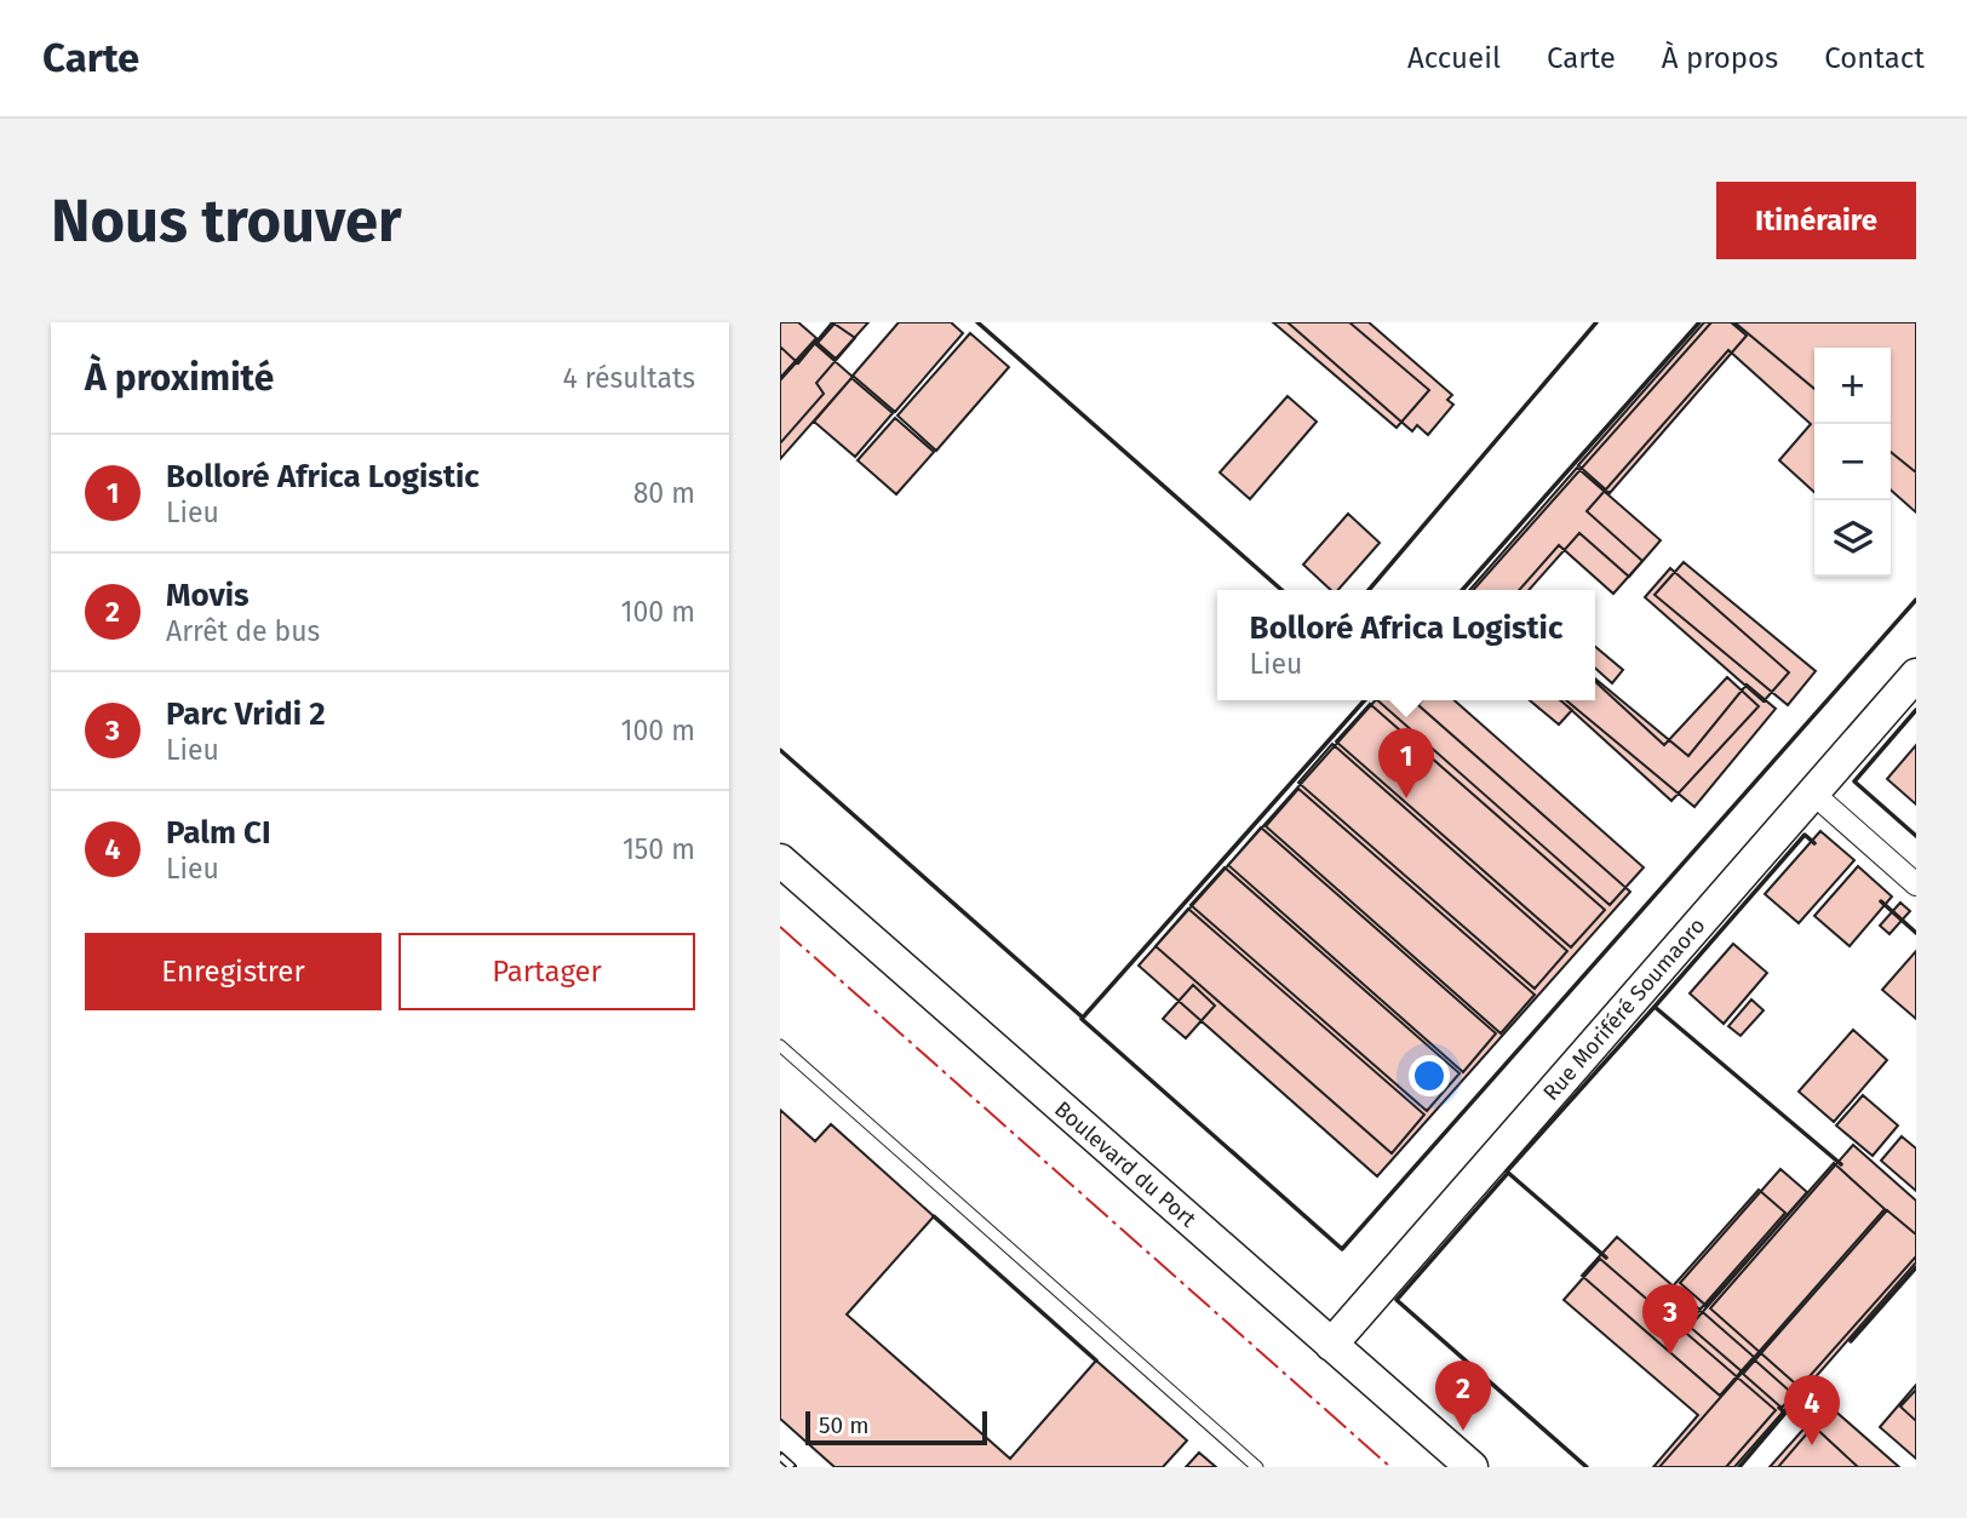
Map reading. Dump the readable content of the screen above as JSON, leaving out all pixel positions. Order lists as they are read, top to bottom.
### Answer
{
  "streets": {
    "main road": ["Rue Moriféré Soumaoro", "Boulevard du Port"]
  },
  "crossings": [
    ["Rue Moriféré Soumaoro", "Boulevard du Port"]
  ],
  "scale_bar": "50 m",
  "page": {
    "header": "Carte",
    "nav": [
      "Accueil",
      "Carte",
      "À propos",
      "Contact"
    ],
    "buttons": [
      "Itinéraire",
      ["Enregistrer", "Partager"]
    ],
    "title": "Nous trouver",
    "heading": ["À proximité", "4 résultats"],
    "map_buttons": ["+", "−"],
    "list": [
      {
        "mark": "1",
        "name": "Bolloré Africa Logistic",
        "note": "Lieu",
        "value": "80 m"
      },
      {
        "mark": "2",
        "name": "Movis",
        "note": "Arrêt de bus",
        "value": "100 m"
      },
      {
        "mark": "3",
        "name": "Parc Vridi 2",
        "note": "Lieu",
        "value": "100 m"
      },
      {
        "mark": "4",
        "name": "Palm CI",
        "note": "Lieu",
        "value": "150 m"
      }
    ],
    "popup": ["Bolloré Africa Logistic", "Lieu"],
    "pins": [
      "1",
      "3",
      "2",
      "4"
    ],
    "scale": "50 m"
  }
}
